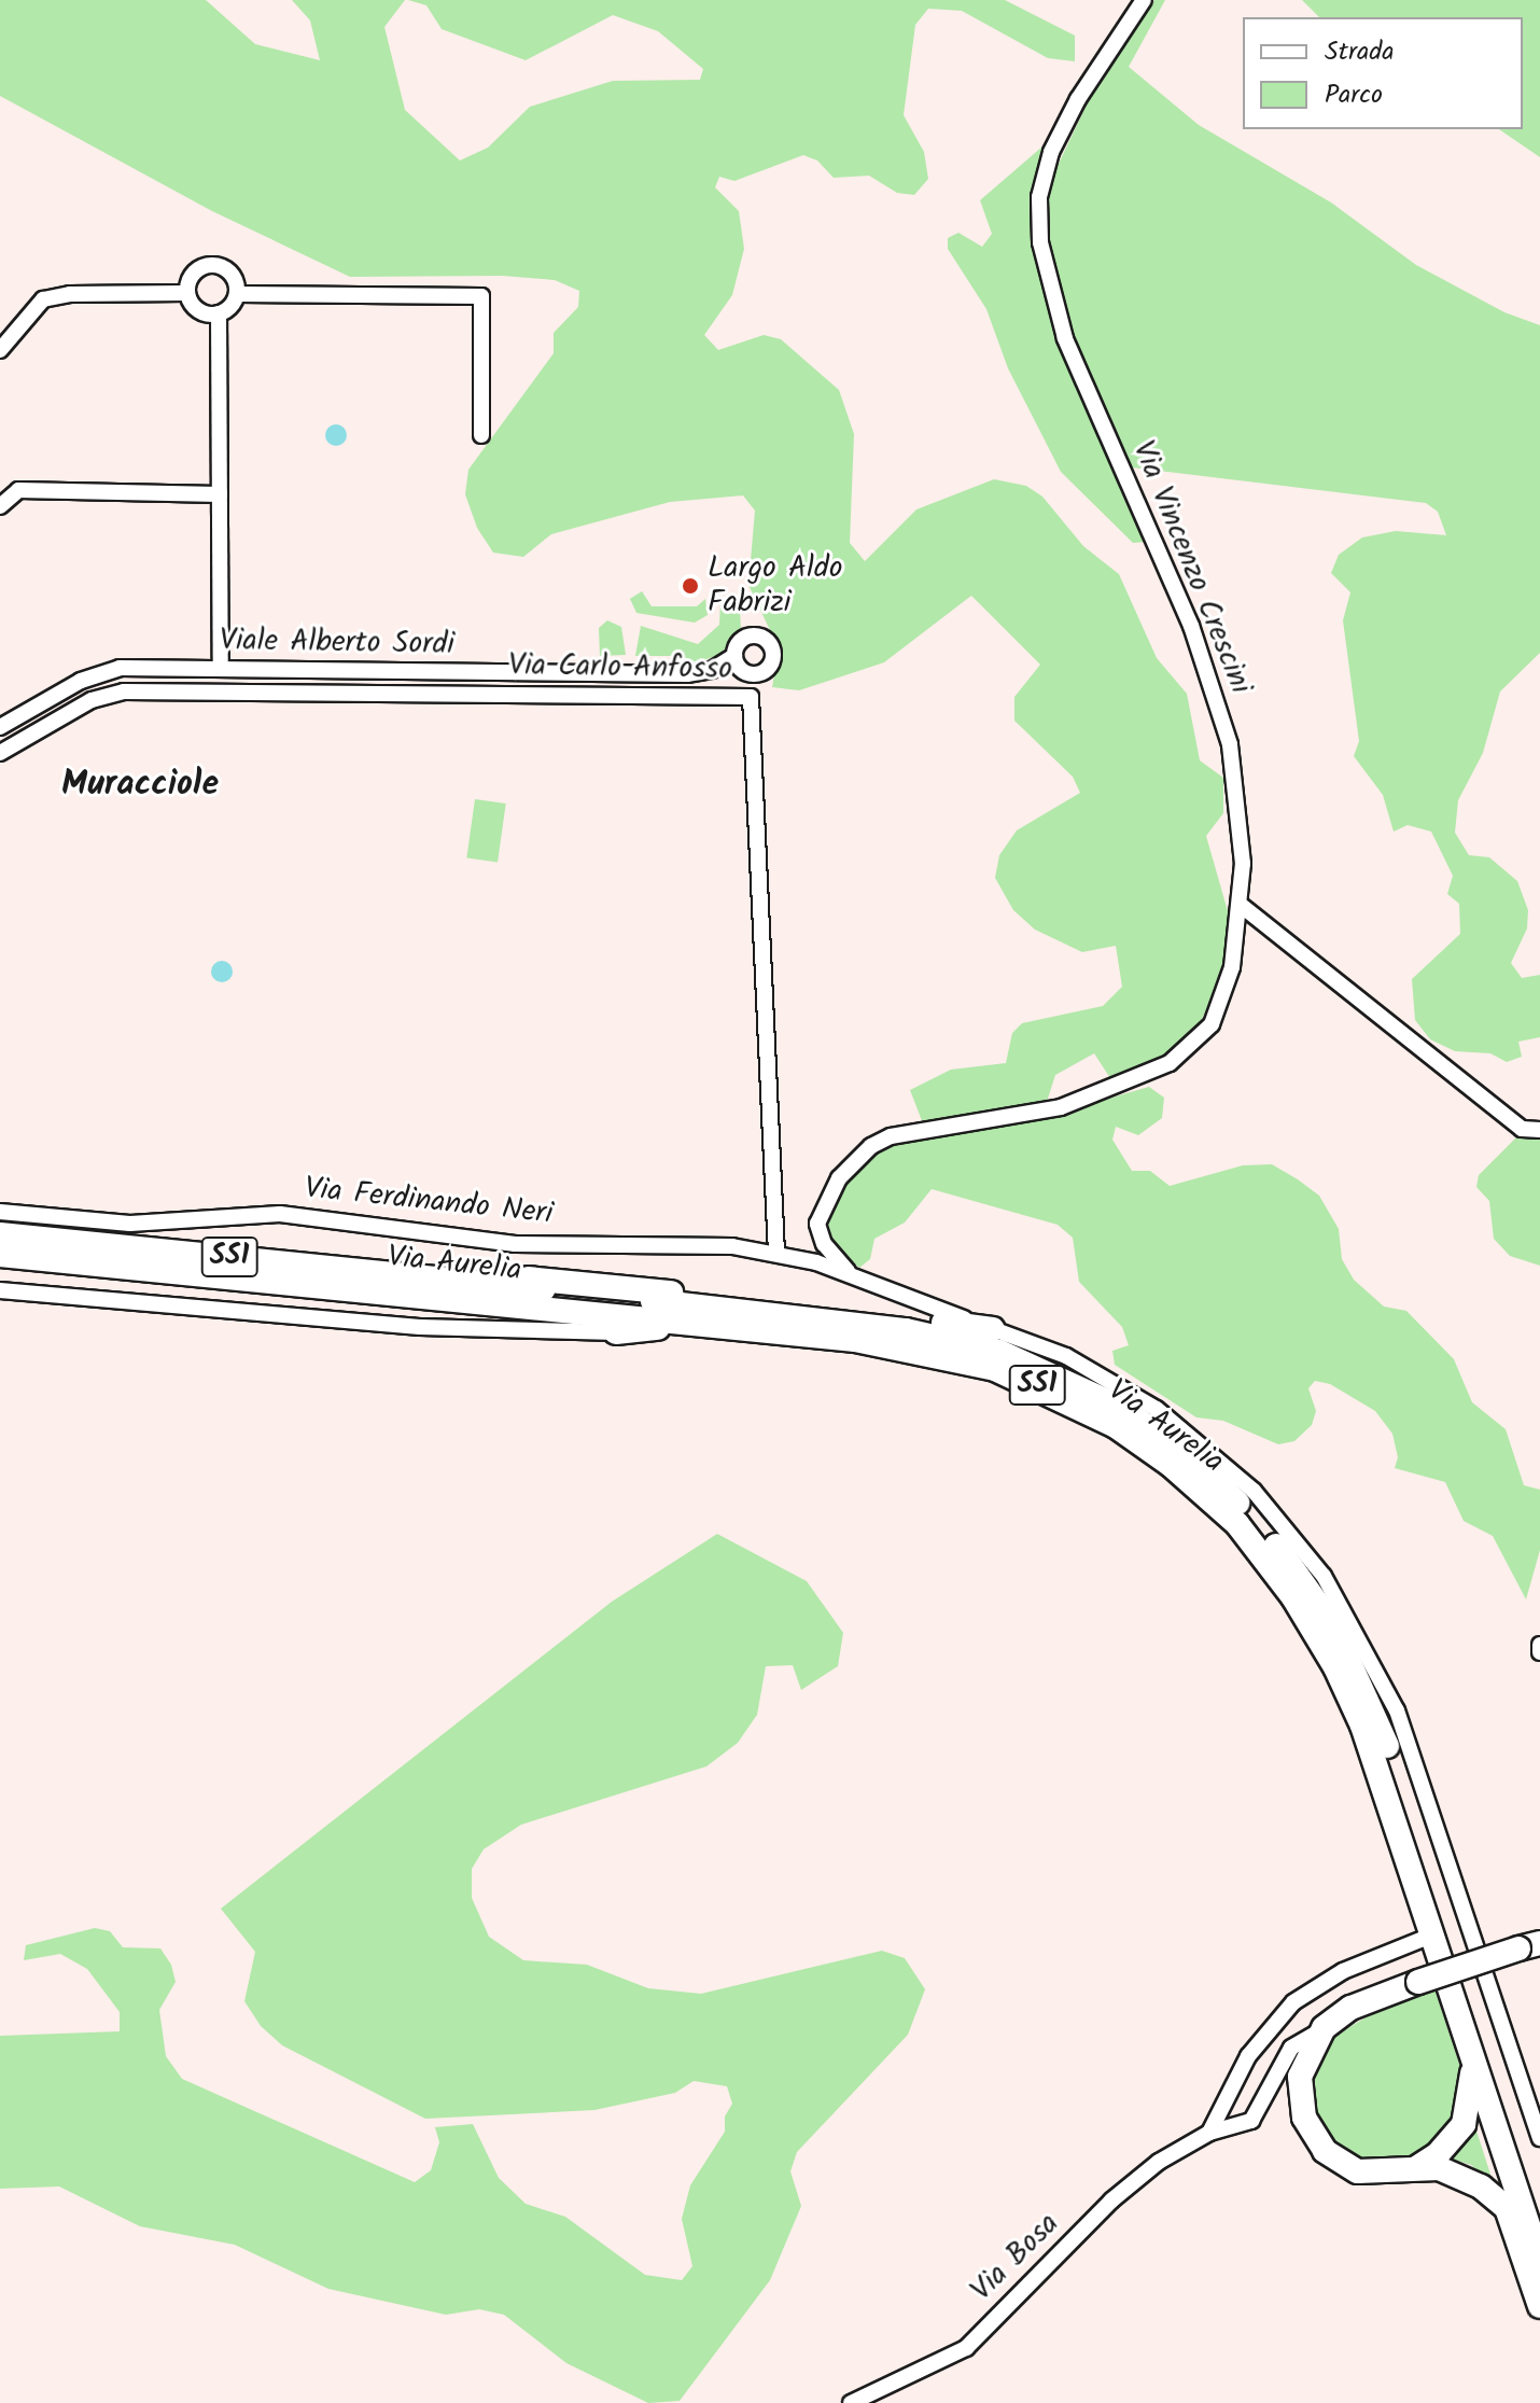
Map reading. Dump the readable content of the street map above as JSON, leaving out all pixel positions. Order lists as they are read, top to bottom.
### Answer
{
  "streets": {
    "highway": ["SS1", "Via Aurelia"],
    "street": [
      "Via Vincenzo Crescini",
      "Viale Alberto Sordi",
      "Via Carlo Anfosso",
      "Via Ferdinando Neri",
      "Via Bosa"
    ]
  },
  "crossings": [
    ["Via Vincenzo Crescini", "Via Ferdinando Neri"],
    ["Via Carlo Anfosso", "Via Ferdinando Neri"]
  ],
  "districts": ["Muracciole"],
  "places": ["Largo Aldo Fabrizi"],
  "legend": ["Strada", "Parco"]
}
